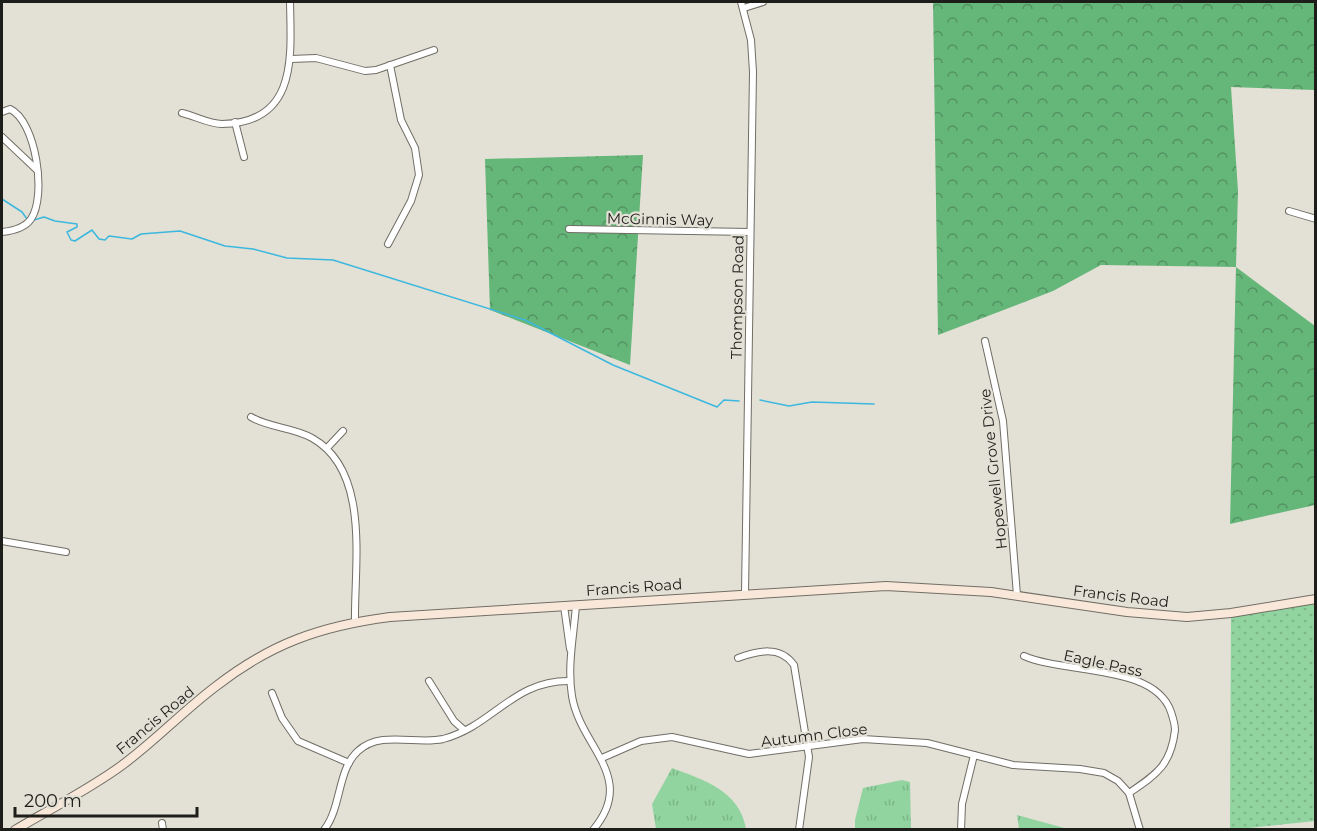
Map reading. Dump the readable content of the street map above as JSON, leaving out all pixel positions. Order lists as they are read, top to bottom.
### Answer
{
  "streets": {
    "street": [
      "McGinnis Way",
      "Thompson Road",
      "Hopewell Grove Drive",
      "Francis Road",
      "Eagle Pass",
      "Autumn Close"
    ]
  },
  "crossings": [
    ["McGinnis Way", "Thompson Road"],
    ["Thompson Road", "Francis Road"],
    ["Hopewell Grove Drive", "Francis Road"],
    ["Eagle Pass", "Autumn Close"]
  ],
  "scale_bar": "200 m"
}
